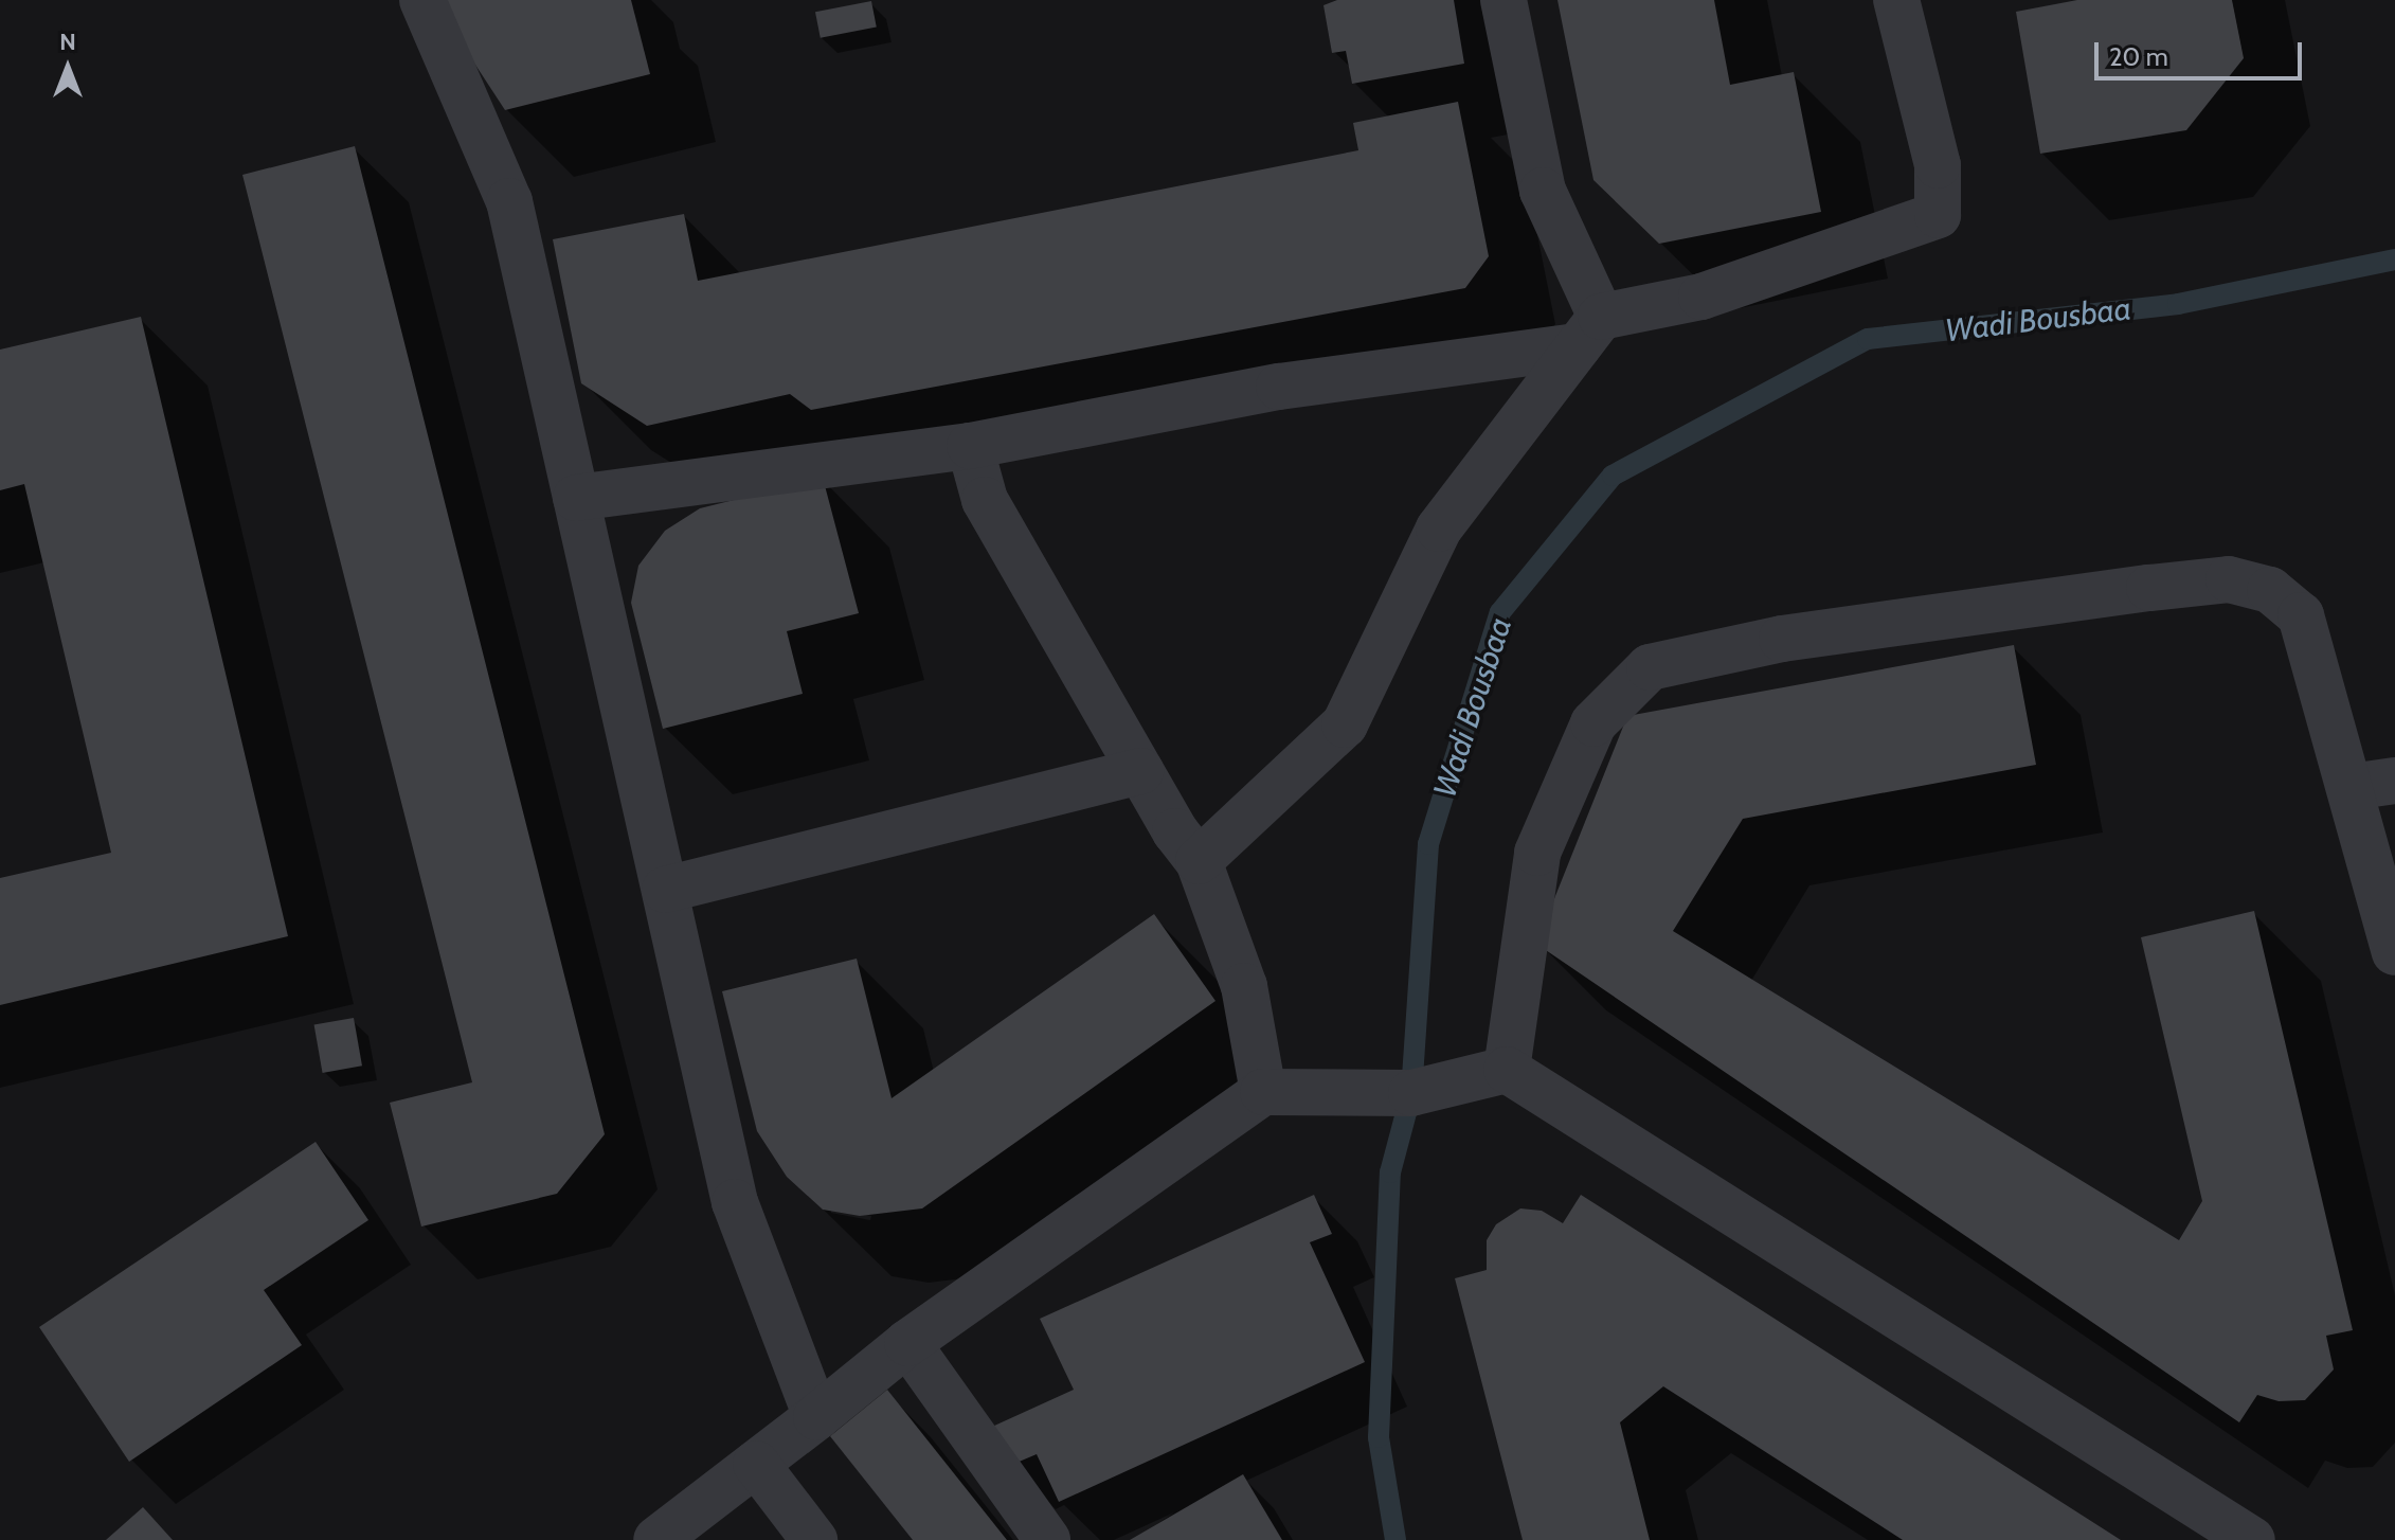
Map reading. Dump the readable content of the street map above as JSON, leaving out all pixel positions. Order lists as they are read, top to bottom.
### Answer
{
  "water": ["Wadi Bousbaa"],
  "scale_bar": "20 m",
  "north": "top"
}
